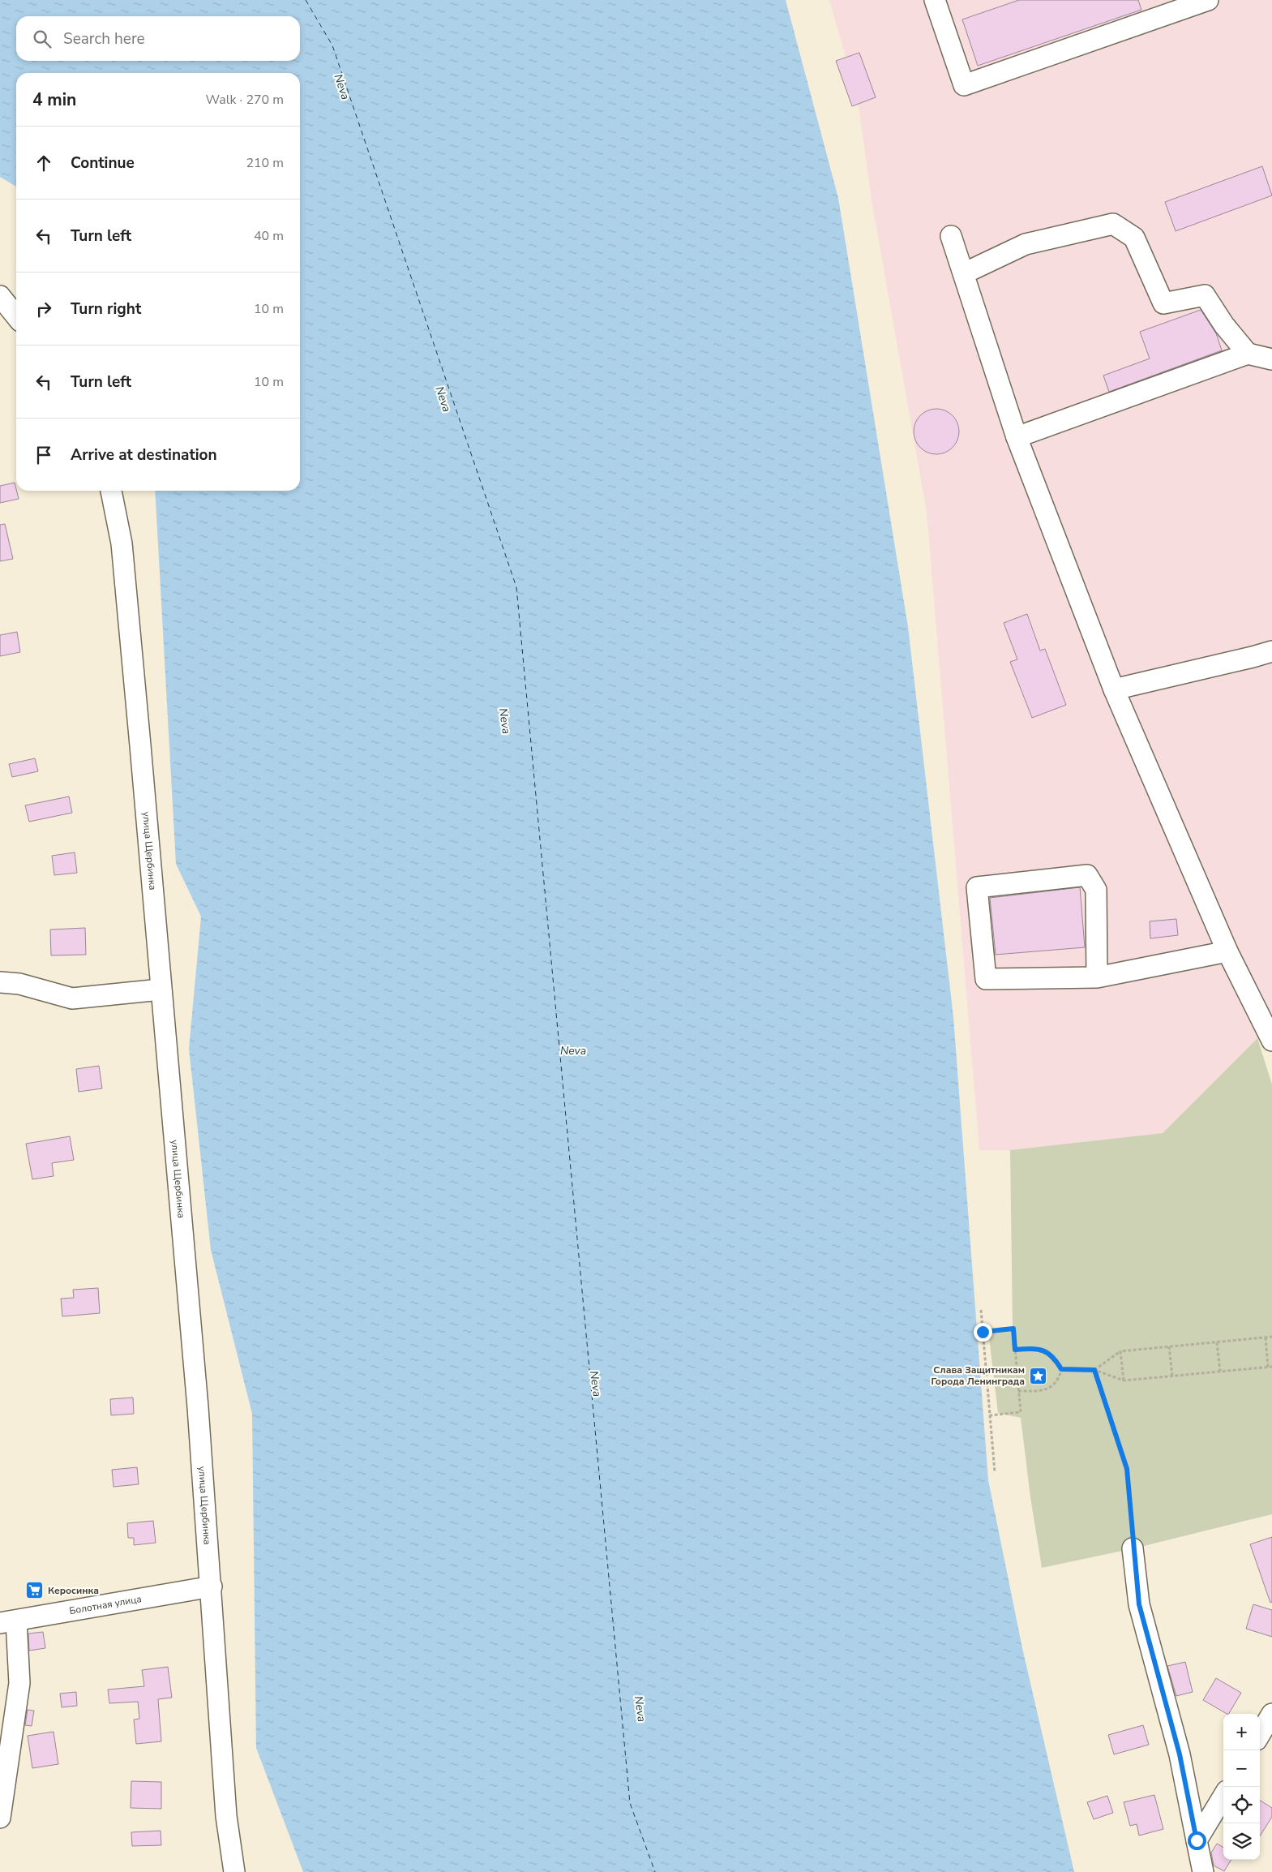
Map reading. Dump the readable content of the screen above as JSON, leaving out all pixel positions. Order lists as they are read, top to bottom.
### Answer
{
  "streets": {
    "street": ["улица Щербинка", "Болотная улица"]
  },
  "crossings": [
    ["улица Щербинка", "Болотная улица"]
  ],
  "water": ["Neva"],
  "places": {
    "place": ["Слава Защитникам Города Ленинграда"],
    "supermarket": ["Керосинка"]
  },
  "page": {
    "search": "Search here",
    "heading": ["4 min", "Walk · 270 m"],
    "list": [
      ["Continue", "210 m"],
      ["Turn left", "40 m"],
      ["Turn right", "10 m"],
      ["Turn left", "10 m"],
      "Arrive at destination"
    ],
    "map_buttons": ["+", "−"]
  }
}
